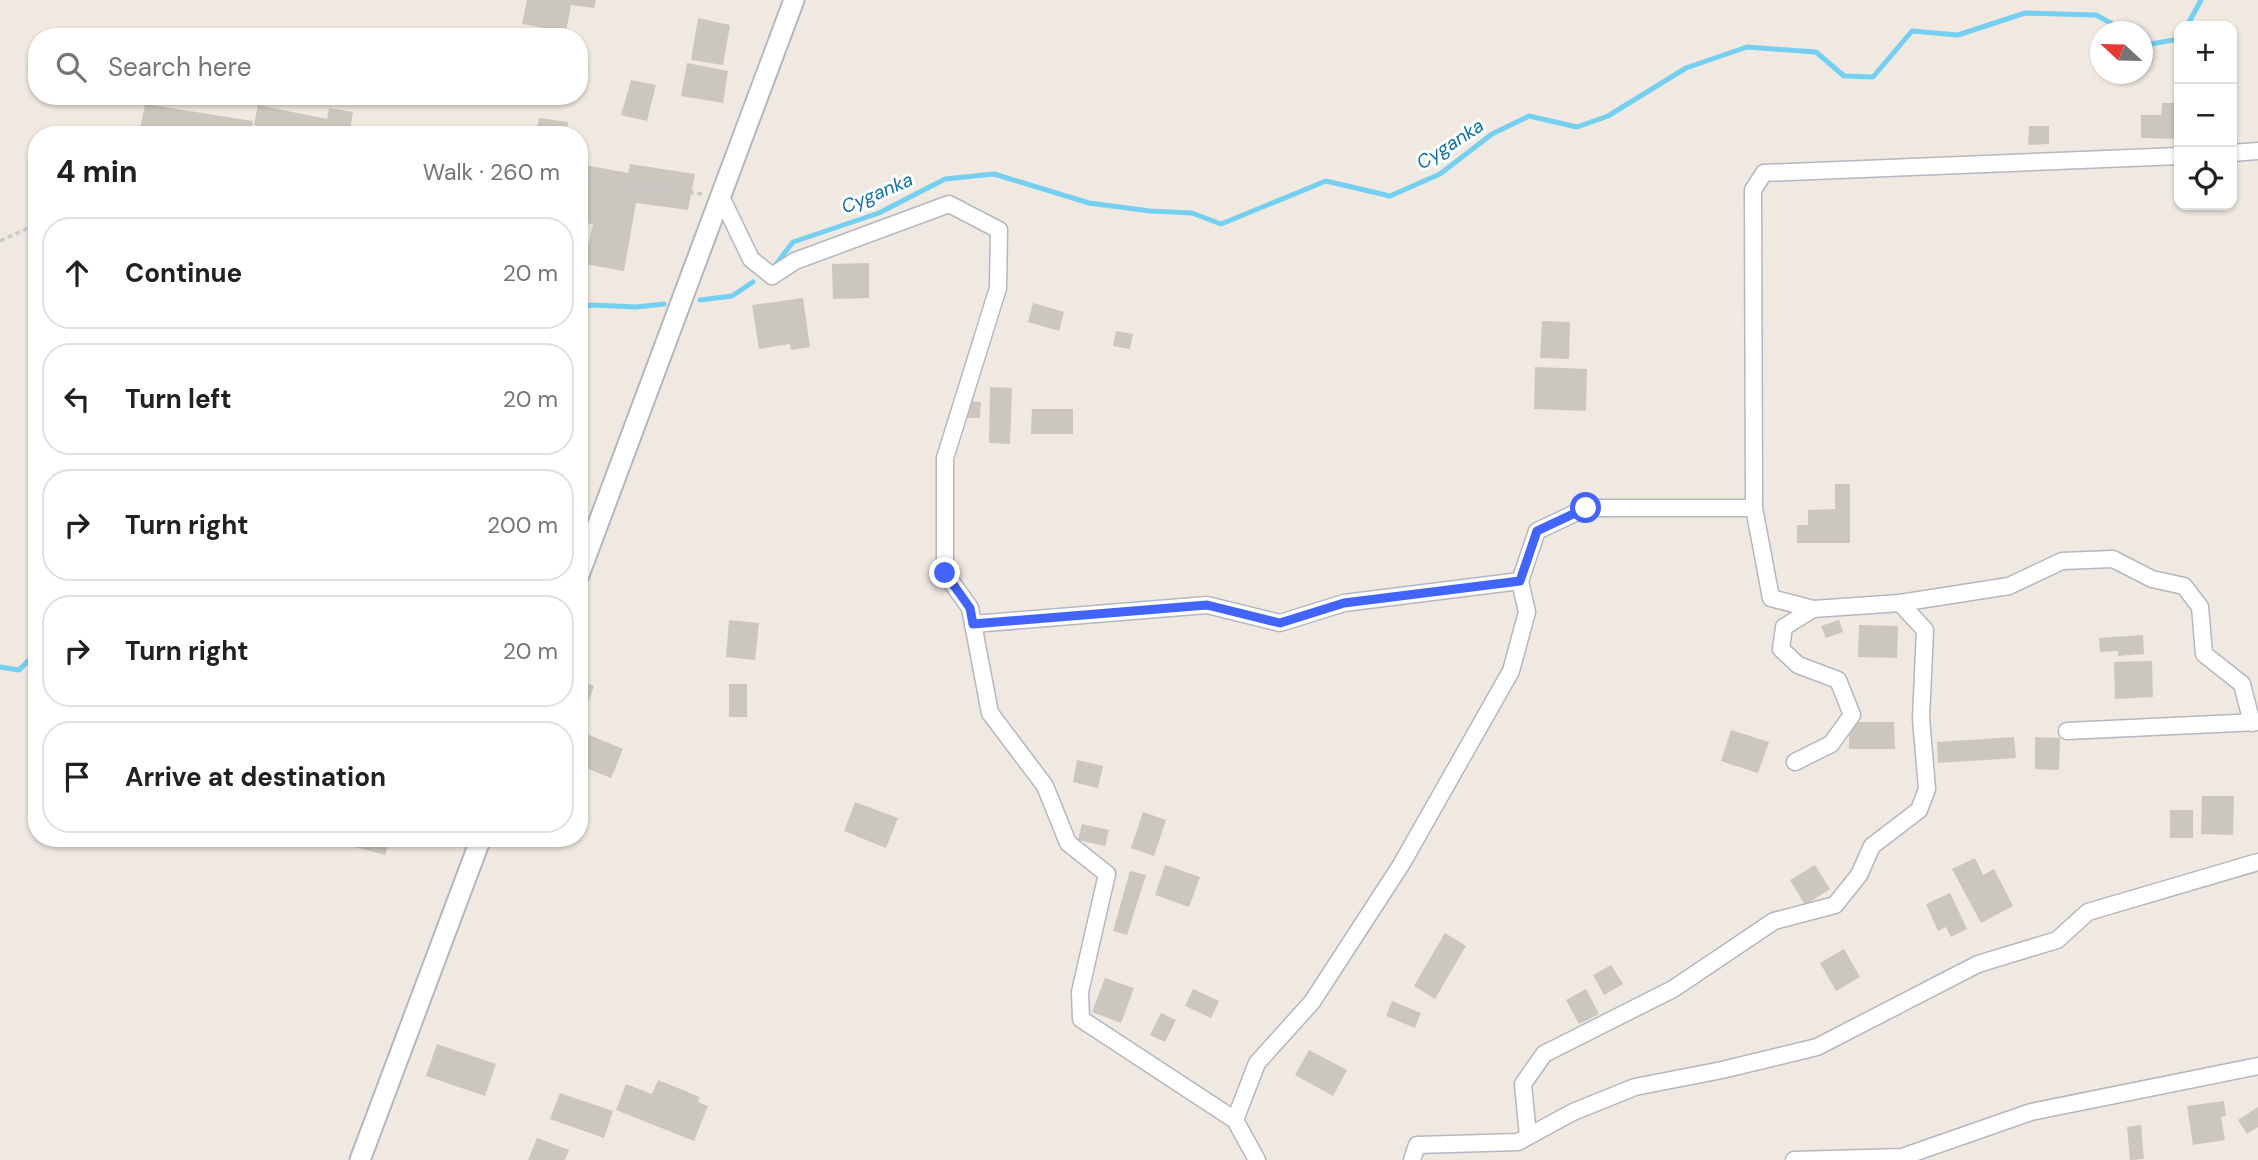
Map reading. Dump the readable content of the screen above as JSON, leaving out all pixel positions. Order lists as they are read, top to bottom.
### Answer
{
  "water": ["Cyganka"],
  "north": "left",
  "page": {
    "map_buttons": ["+", "−"],
    "search": "Search here",
    "heading": ["4 min", "Walk · 260 m"],
    "list": [
      ["Continue", "20 m"],
      ["Turn left", "20 m"],
      ["Turn right", "200 m"],
      ["Turn right", "20 m"],
      "Arrive at destination"
    ]
  }
}
